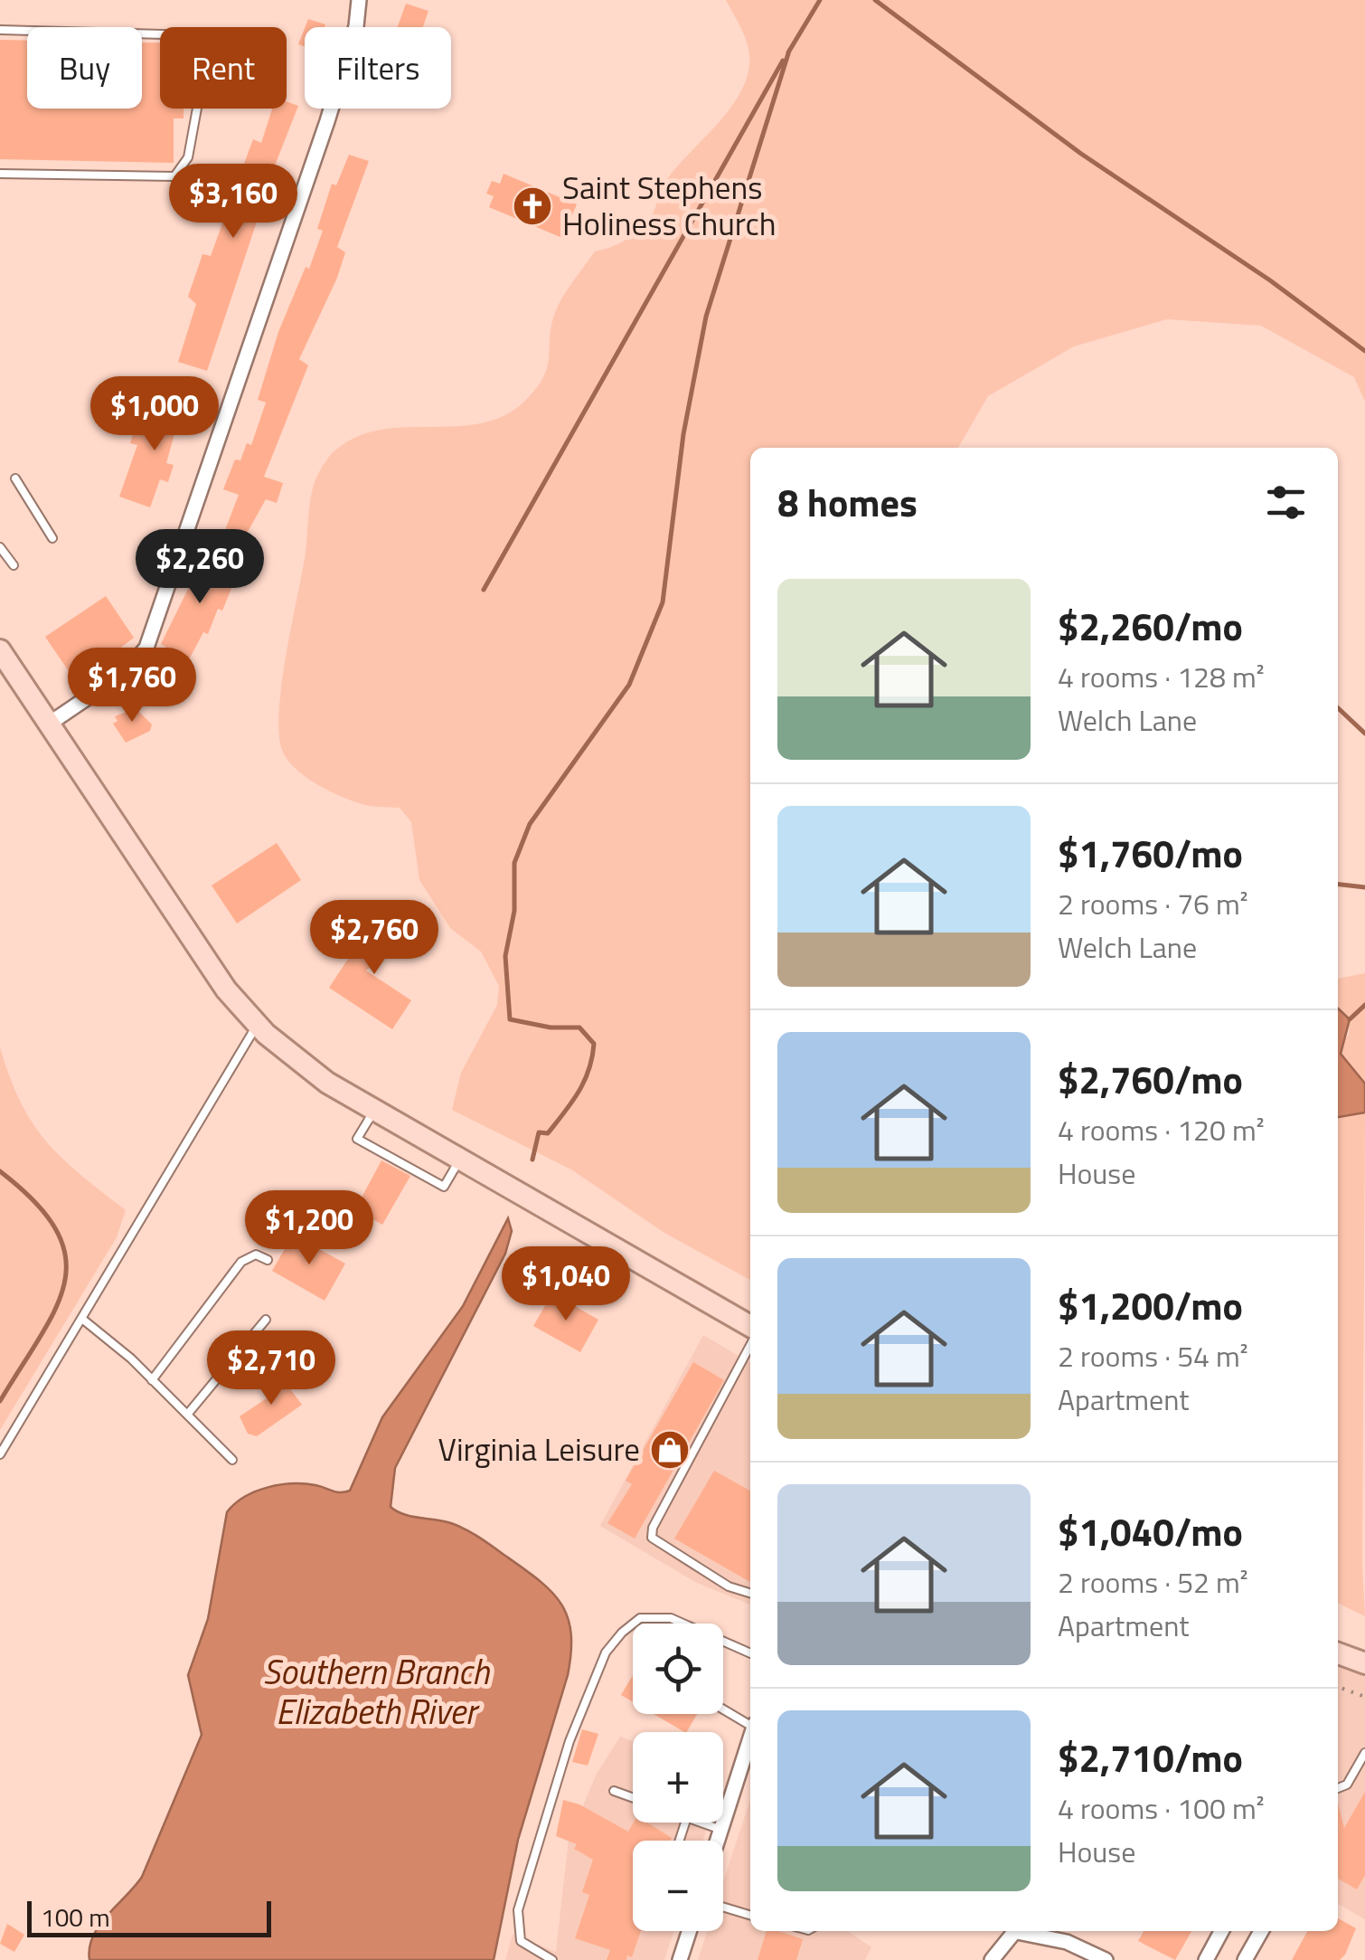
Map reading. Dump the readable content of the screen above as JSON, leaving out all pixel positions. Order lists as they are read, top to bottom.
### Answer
{
  "water": ["Southern Branch Elizabeth River"],
  "places": {
    "church": ["Saint Stephens Holiness Church"],
    "shop": ["Virginia Leisure"]
  },
  "scale_bar": "100 m",
  "page": {
    "chip": ["Buy", "Rent", "Filters"],
    "price": [
      "$3,160",
      "$1,000",
      "$2,260",
      "$1,760",
      "$2,760",
      "$1,200",
      "$1,040",
      "$2,710"
    ],
    "heading": "8 homes",
    "list": [
      {
        "name": "$2,260/mo",
        "note": "4 rooms · 128 m² · Welch Lane"
      },
      {
        "name": "$1,760/mo",
        "note": "2 rooms · 76 m² · Welch Lane"
      },
      {
        "name": "$2,760/mo",
        "note": "4 rooms · 120 m² · House"
      },
      {
        "name": "$1,200/mo",
        "note": "2 rooms · 54 m² · Apartment"
      },
      {
        "name": "$1,040/mo",
        "note": "2 rooms · 52 m² · Apartment"
      },
      {
        "name": "$2,710/mo",
        "note": "4 rooms · 100 m² · House"
      }
    ],
    "map_buttons": ["+", "−"],
    "scale": "100 m"
  }
}
